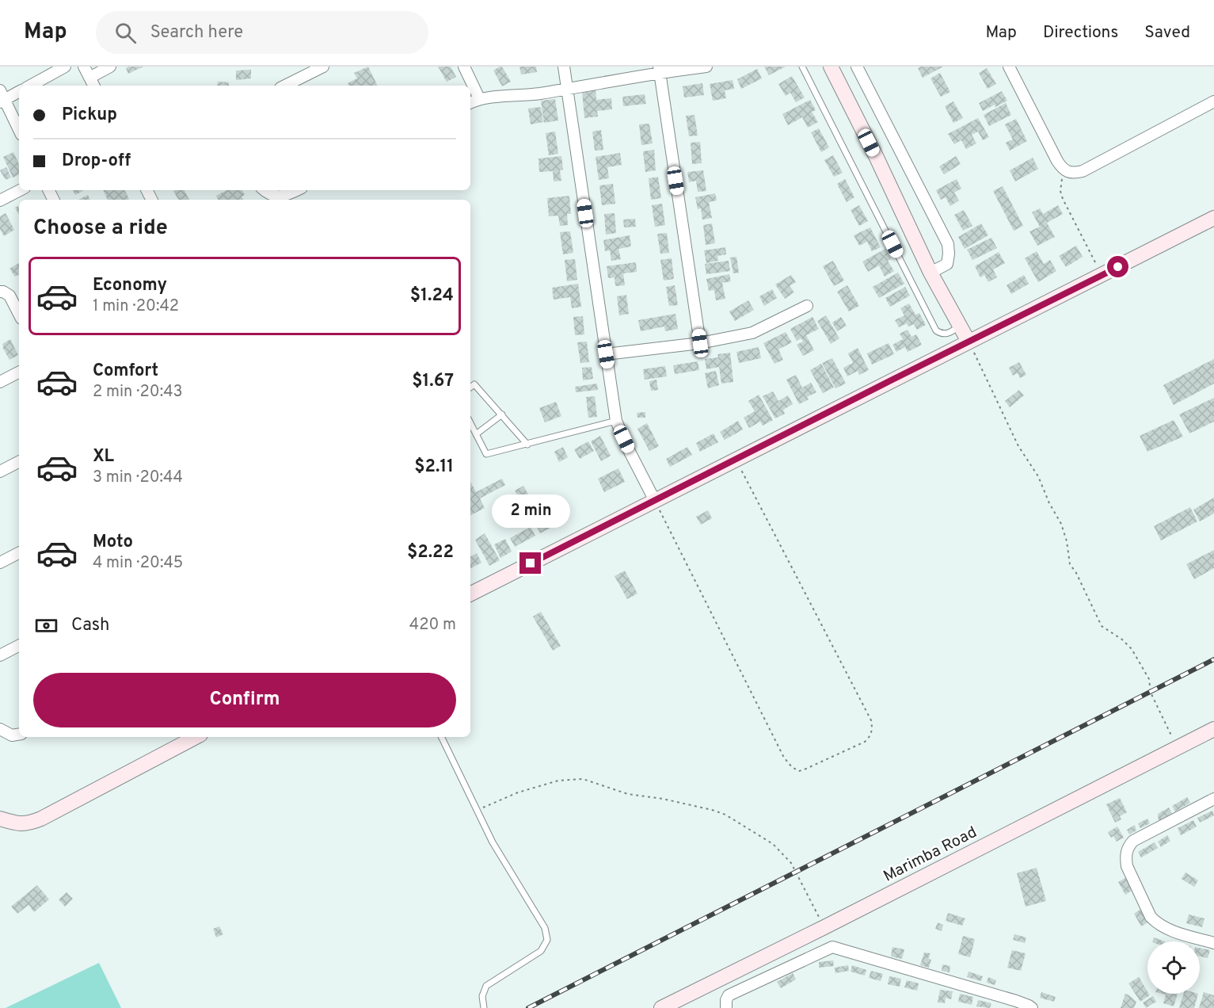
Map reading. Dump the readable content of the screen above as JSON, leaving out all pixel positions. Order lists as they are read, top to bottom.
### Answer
{
  "streets": {
    "street": ["Marimba Road"]
  },
  "page": {
    "header": "Map",
    "search": "Search here",
    "nav": ["Map", "Directions", "Saved"],
    "banner": ["Pickup", "Drop-off"],
    "heading": "Choose a ride",
    "list": [
      {
        "name": "Economy",
        "note": "1 min · 20:42",
        "value": "$1.24"
      },
      {
        "name": "Comfort",
        "note": "2 min · 20:43",
        "value": "$1.67"
      },
      {
        "name": "XL",
        "note": "3 min · 20:44",
        "value": "$2.11"
      },
      {
        "name": "Moto",
        "note": "4 min · 20:45",
        "value": "$2.22"
      }
    ],
    "bubble": "2 min",
    "pay": ["Cash", "420 m"],
    "buttons": "Confirm"
  }
}
